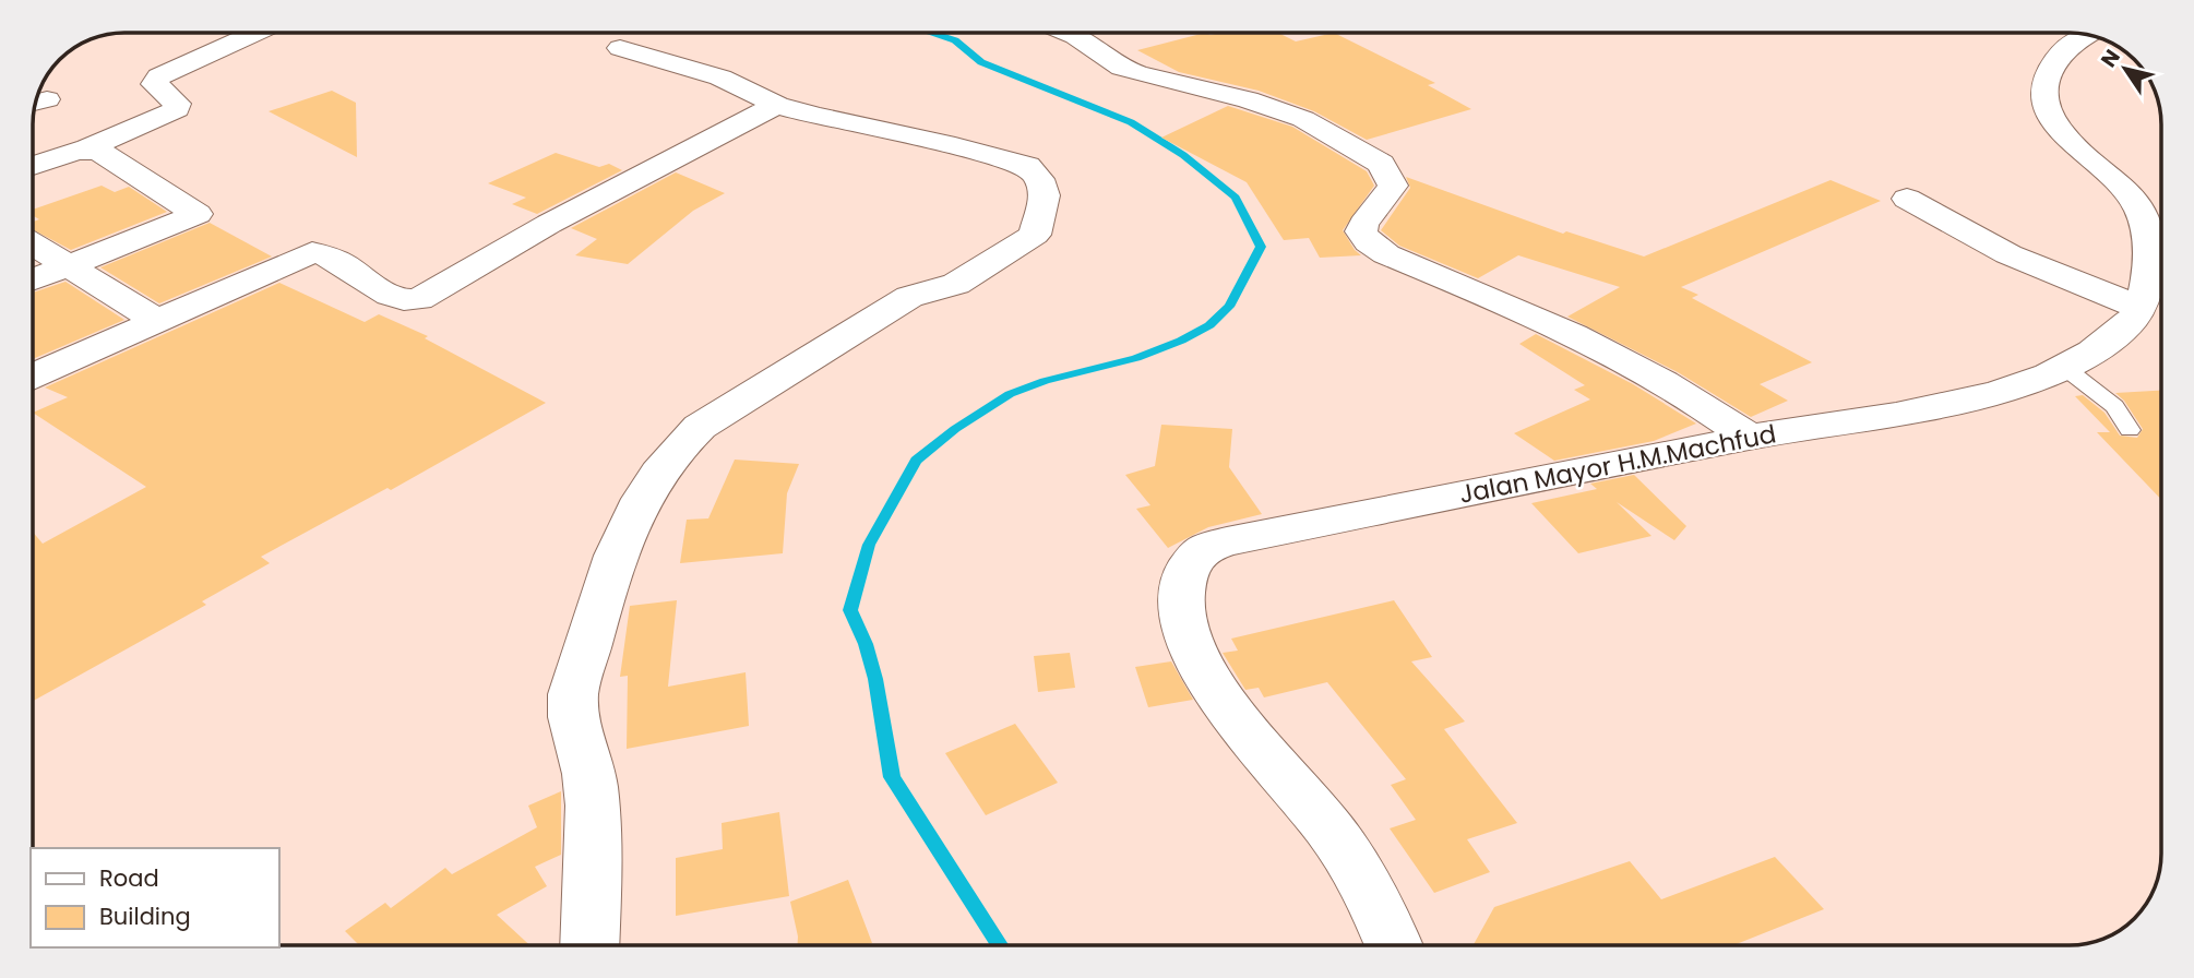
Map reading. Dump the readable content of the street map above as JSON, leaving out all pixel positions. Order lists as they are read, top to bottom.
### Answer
{
  "streets": {
    "street": ["Jalan Mayor H.M.Machfud"]
  },
  "legend": ["Road", "Building"],
  "north": "top left"
}
